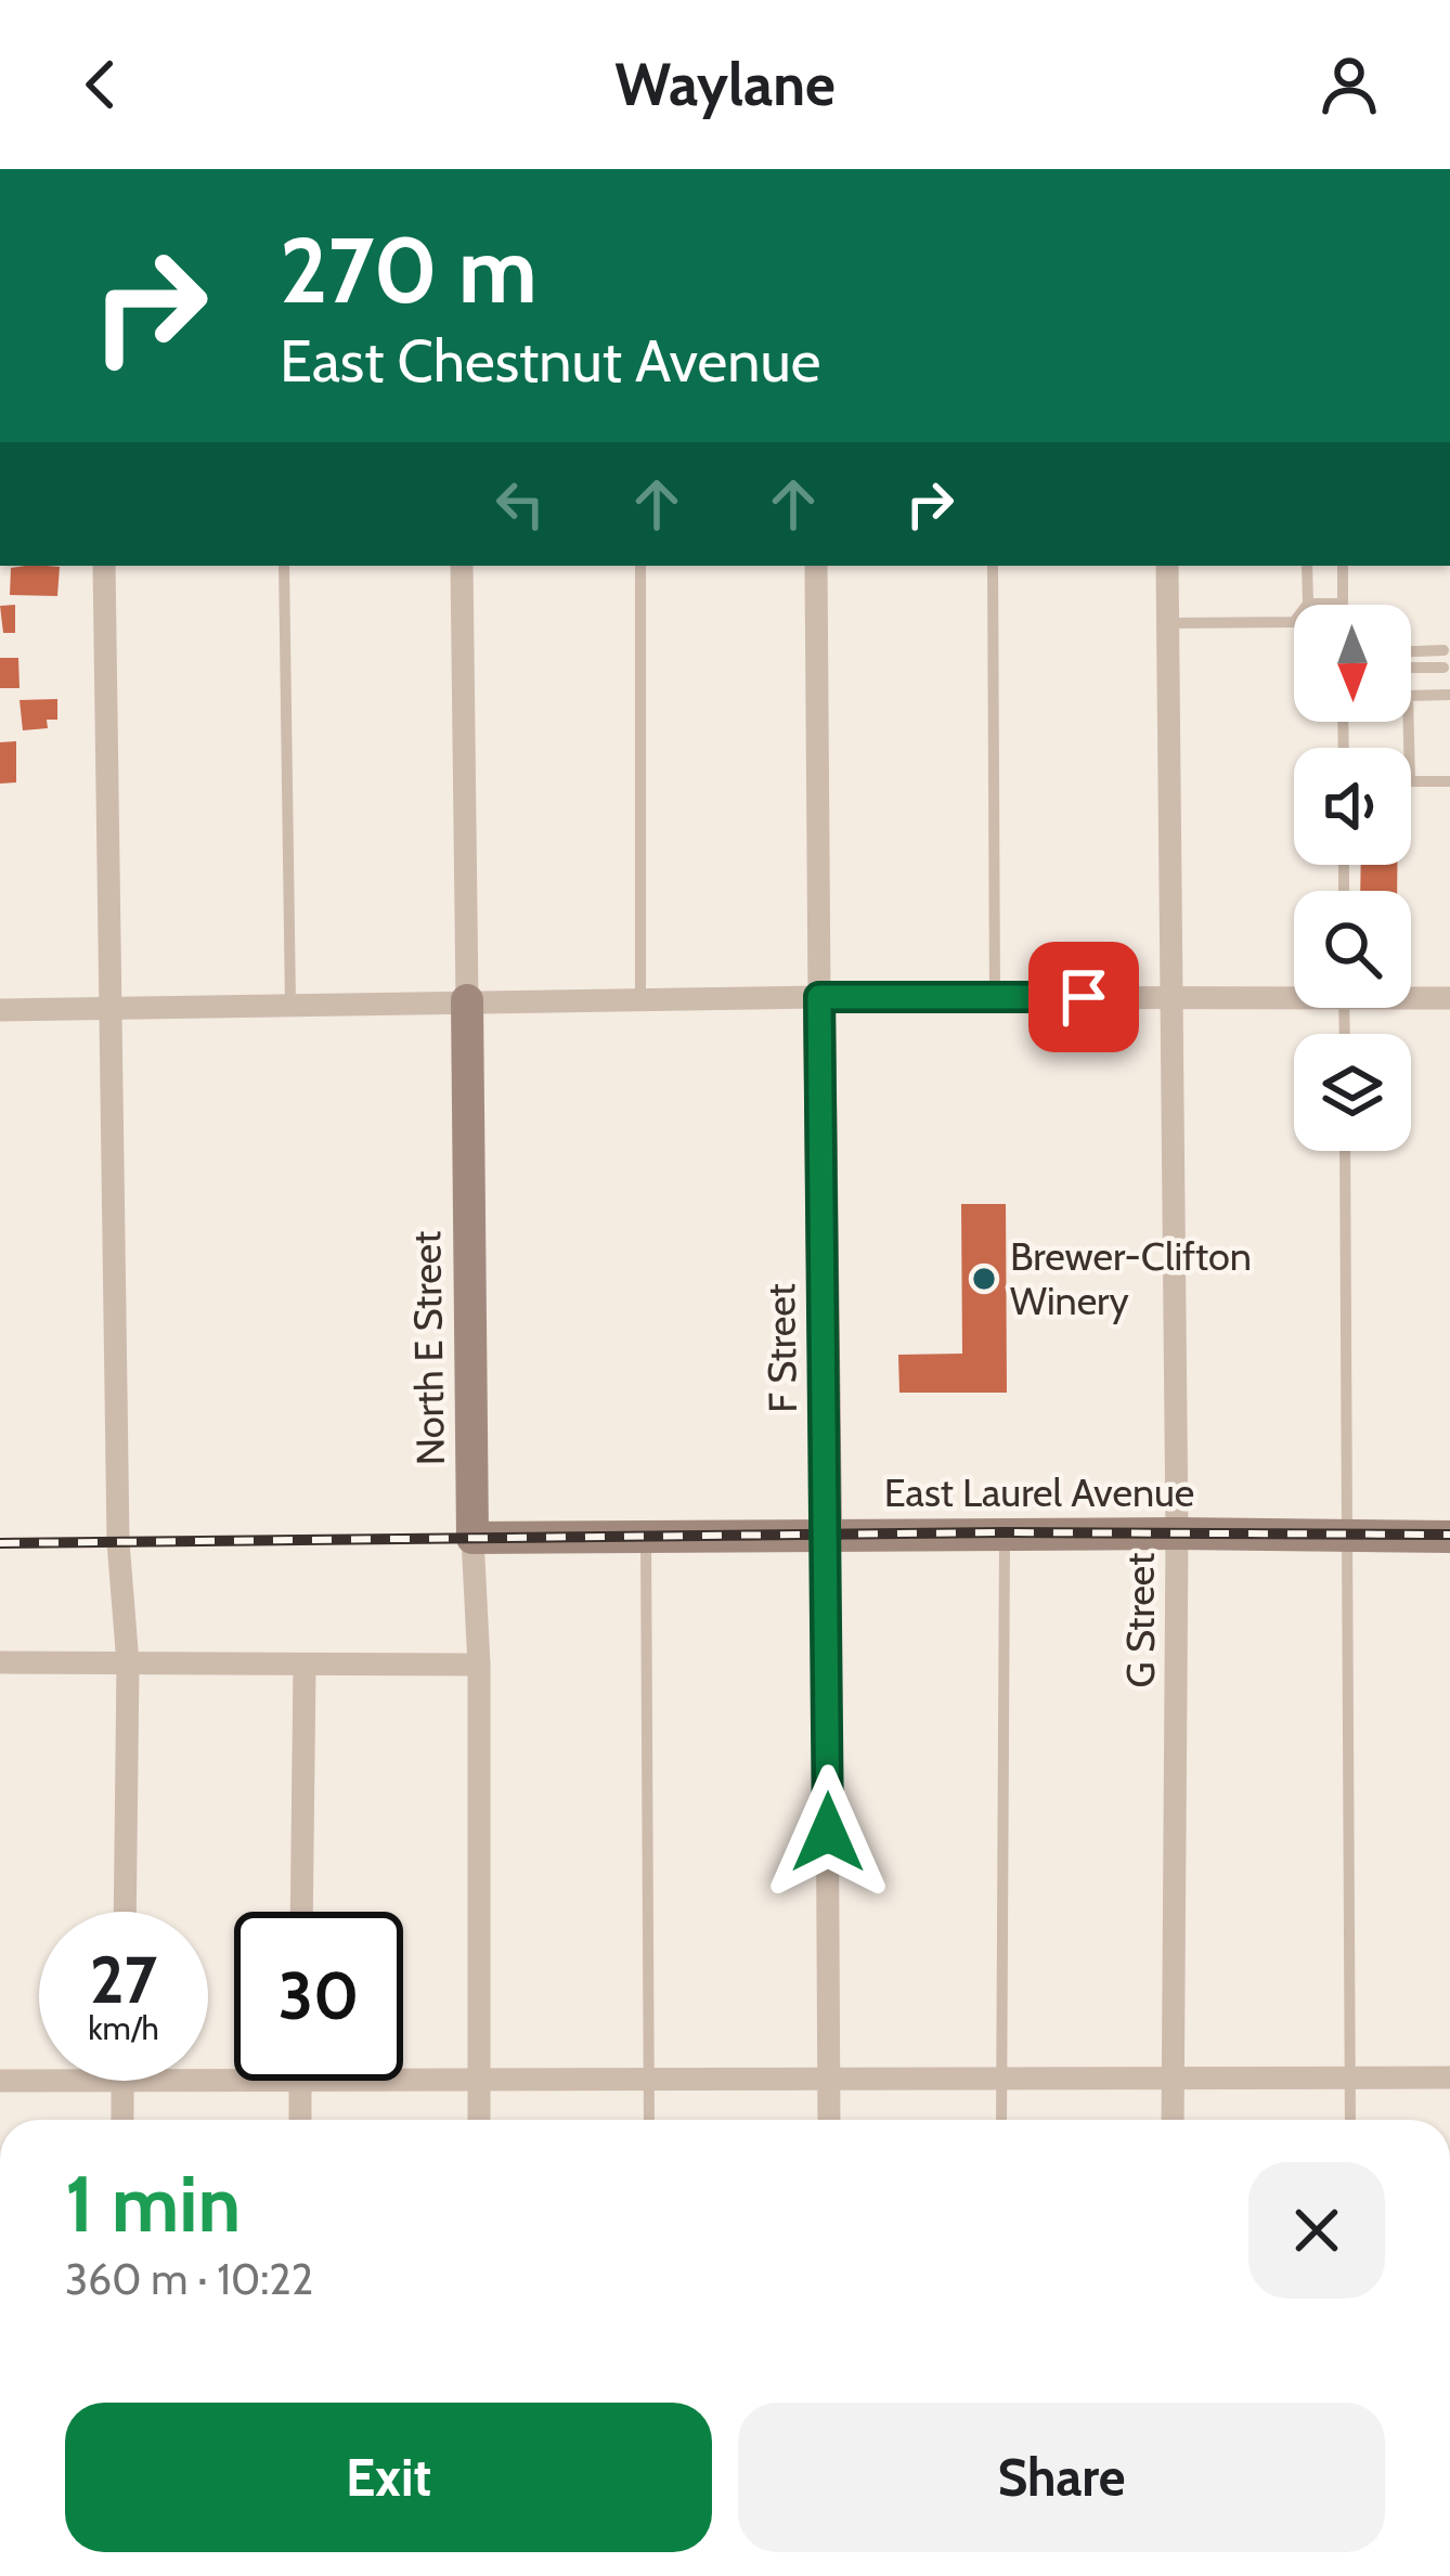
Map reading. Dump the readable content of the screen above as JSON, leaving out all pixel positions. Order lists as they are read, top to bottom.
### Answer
{
  "streets": {
    "street": [
      "North E Street",
      "F Street",
      "East Laurel Avenue",
      "G Street"
    ]
  },
  "crossings": [
    ["North E Street", "East Laurel Avenue"],
    ["F Street", "East Laurel Avenue"],
    ["East Laurel Avenue", "G Street"]
  ],
  "places": ["Brewer-Clifton Winery"],
  "north": "bottom",
  "page": {
    "header": "Waylane",
    "turn": ["270 m", "East Chestnut Avenue"],
    "speed": "27 km/h",
    "limit": "30",
    "heading": ["1 min", "360 m · 10:22"],
    "buttons": ["Exit", "Share"]
  }
}
